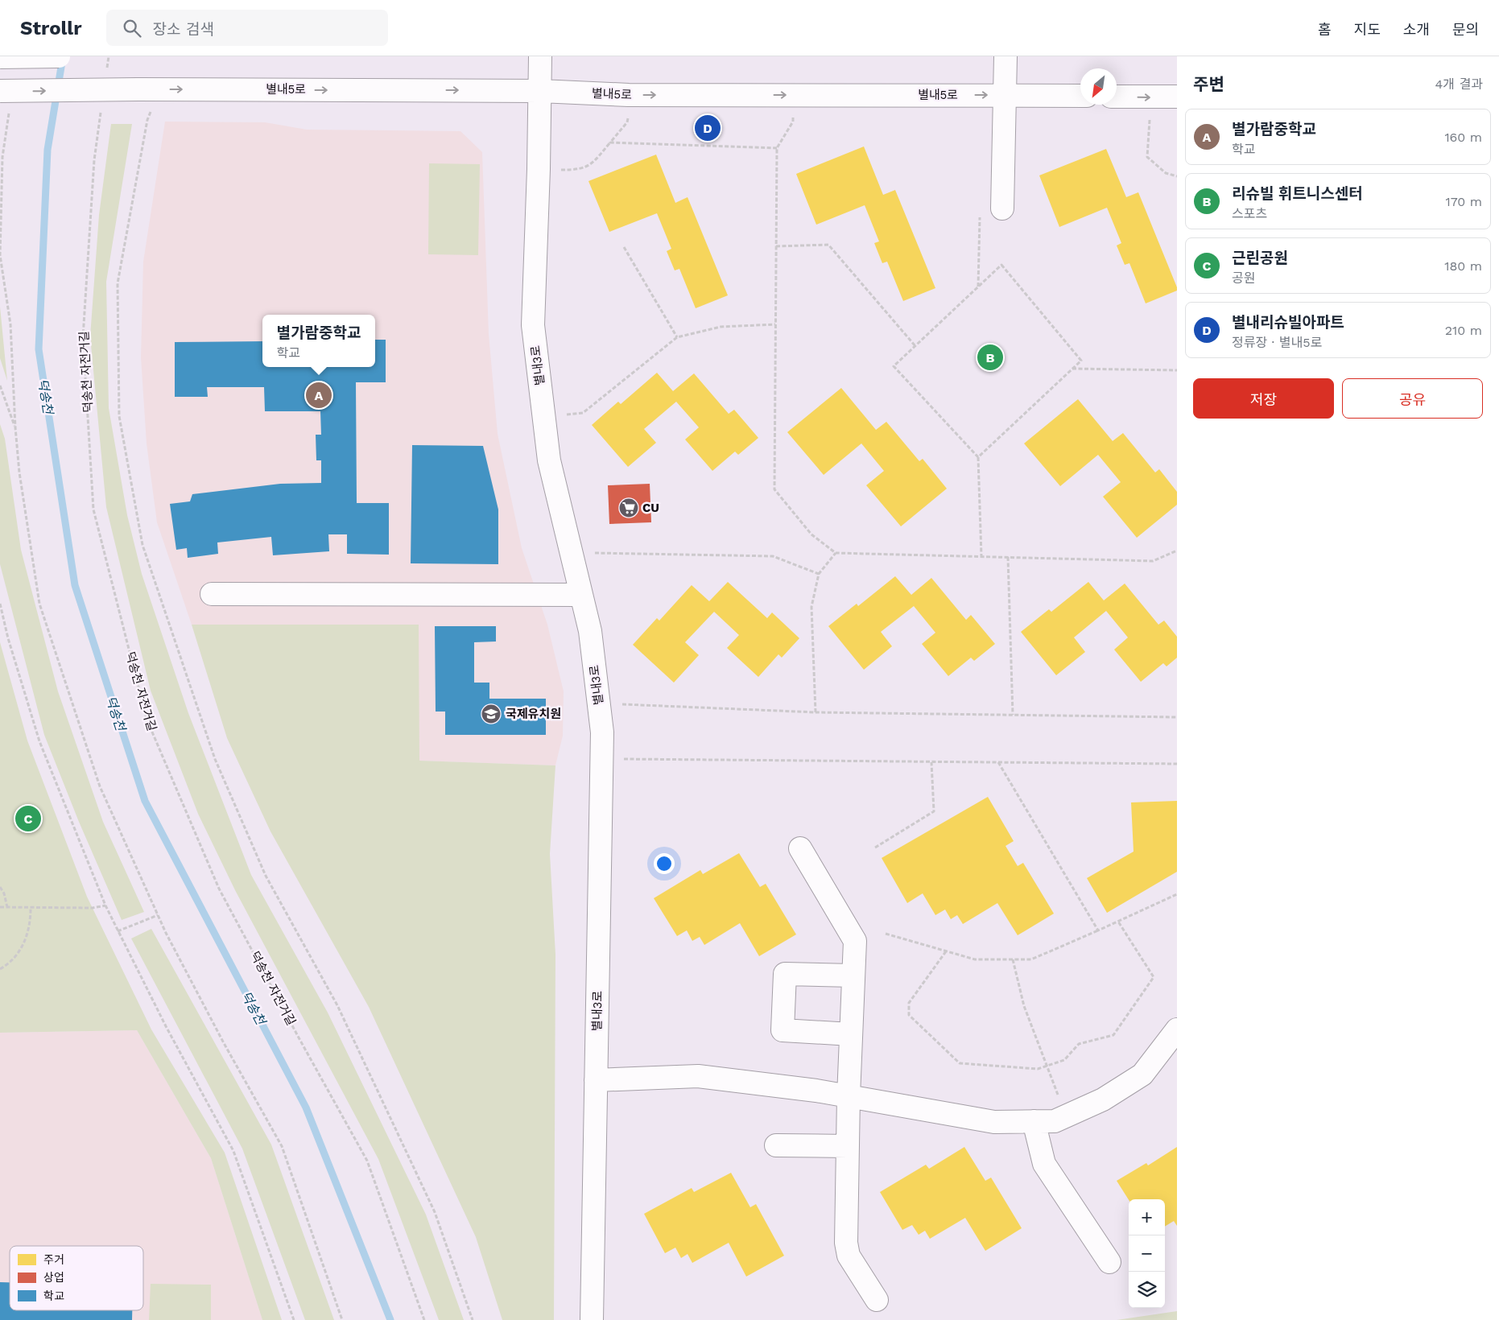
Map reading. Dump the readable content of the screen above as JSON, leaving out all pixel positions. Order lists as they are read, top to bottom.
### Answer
{
  "streets": {
    "street": ["별내5로", "별내3로"],
    "path": ["덕송천 자전거길"]
  },
  "crossings": [
    ["별내5로", "별내3로"]
  ],
  "one_way": ["별내5로"],
  "water": ["덕송천"],
  "places": {
    "supermarket": ["CU"],
    "school or university": ["국제유치원"]
  },
  "legend": ["주거", "상업", "학교"],
  "north": "bottom left",
  "page": {
    "header": "Strollr",
    "search": "장소 검색",
    "nav": [
      "홈",
      "지도",
      "소개",
      "문의"
    ],
    "heading": ["주변", "4개 결과"],
    "list": [
      {
        "mark": "A",
        "name": "별가람중학교",
        "note": "학교",
        "value": "160 m"
      },
      {
        "mark": "B",
        "name": "리슈빌 휘트니스센터",
        "note": "스포츠",
        "value": "170 m"
      },
      {
        "mark": "C",
        "name": "근린공원",
        "note": "공원",
        "value": "180 m"
      },
      {
        "mark": "D",
        "name": "별내리슈빌아파트",
        "note": "정류장 · 별내5로",
        "value": "210 m"
      }
    ],
    "pins": [
      "D",
      "B",
      "A",
      "C"
    ],
    "popup": ["별가람중학교", "학교"],
    "buttons": ["저장", "공유"],
    "map_buttons": ["+", "−"]
  }
}
